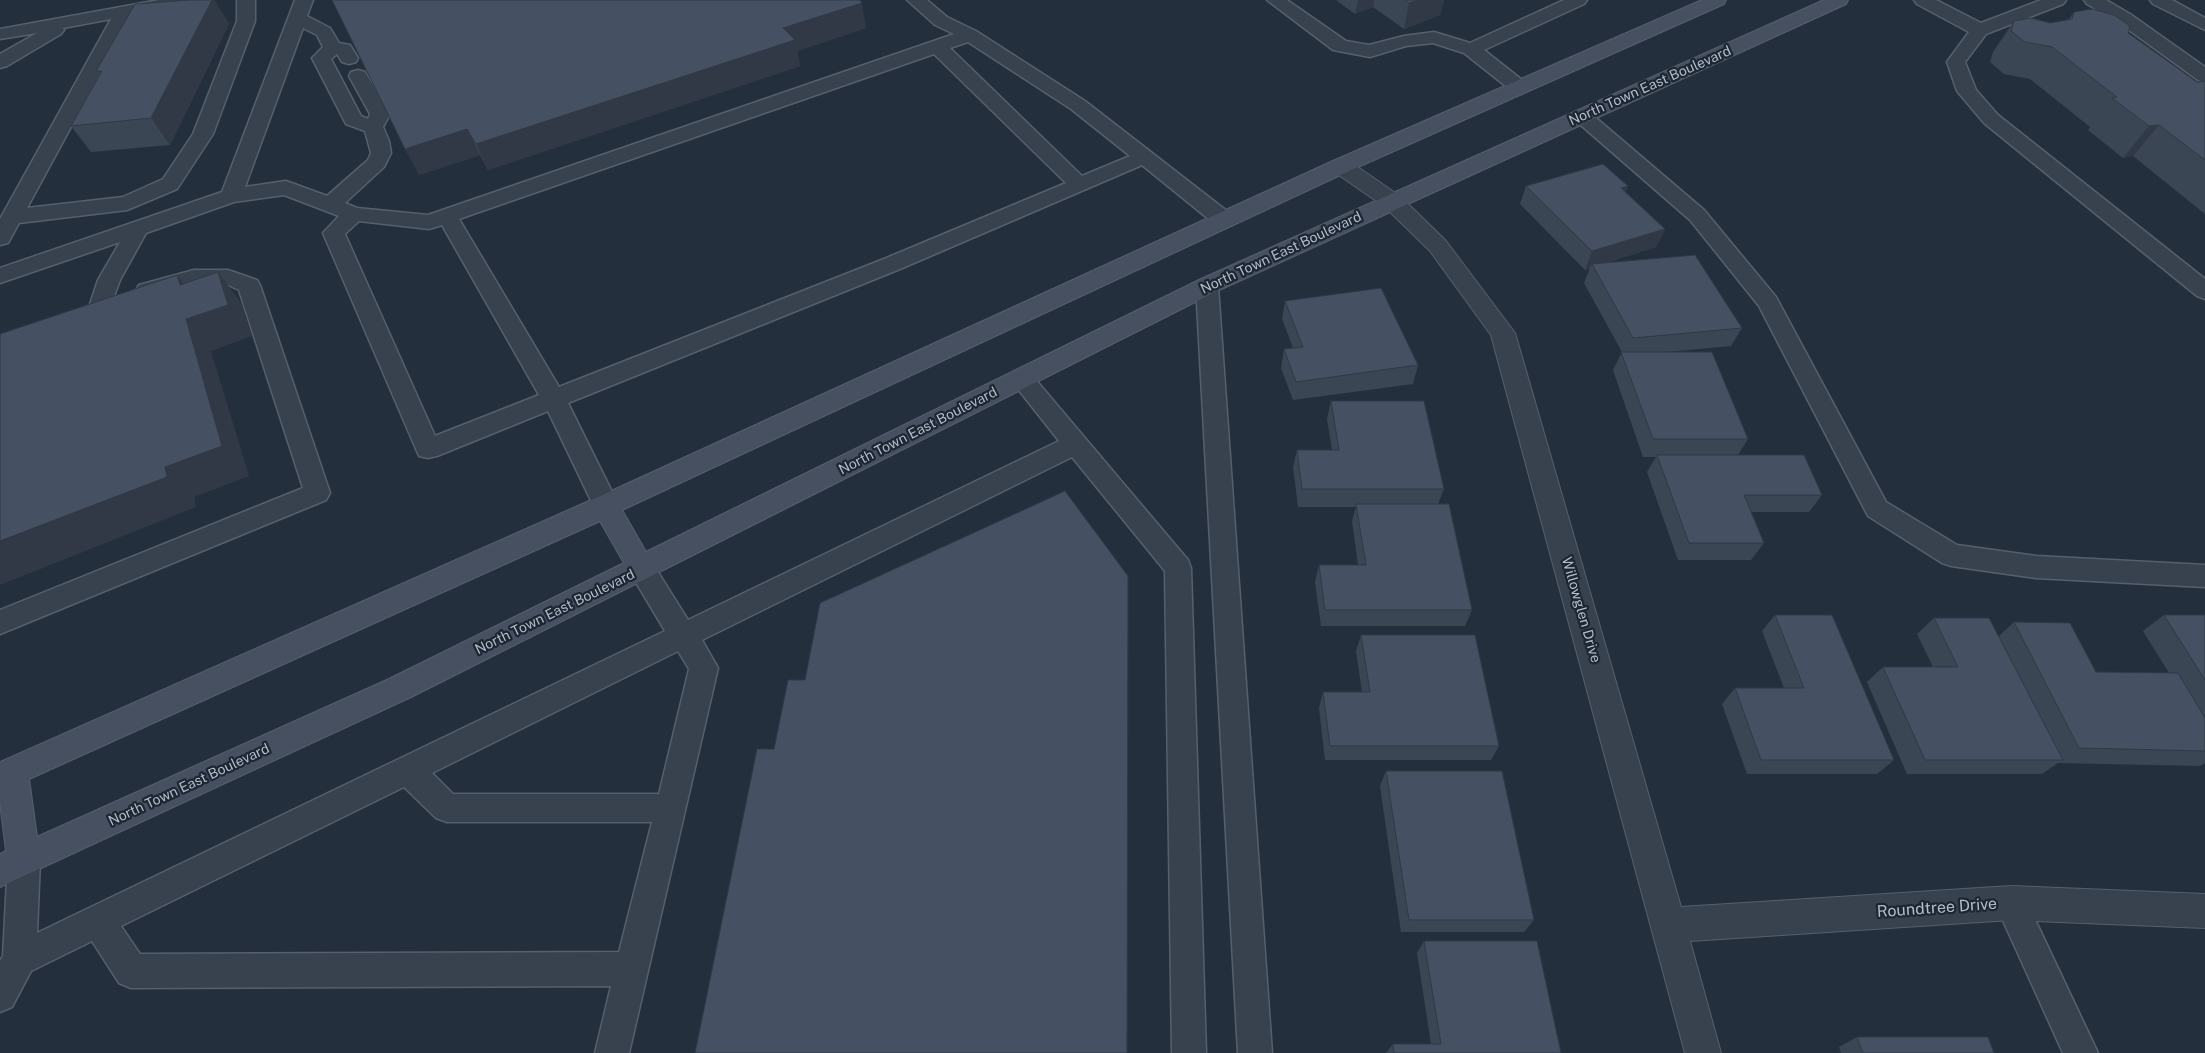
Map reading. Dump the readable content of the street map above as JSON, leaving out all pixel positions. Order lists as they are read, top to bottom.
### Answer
{
  "streets": {
    "main road": ["North Town East Boulevard"],
    "street": ["Willowglen Drive", "Roundtree Drive"]
  },
  "crossings": [
    ["North Town East Boulevard", "Willowglen Drive"],
    ["Willowglen Drive", "Roundtree Drive"]
  ]
}
